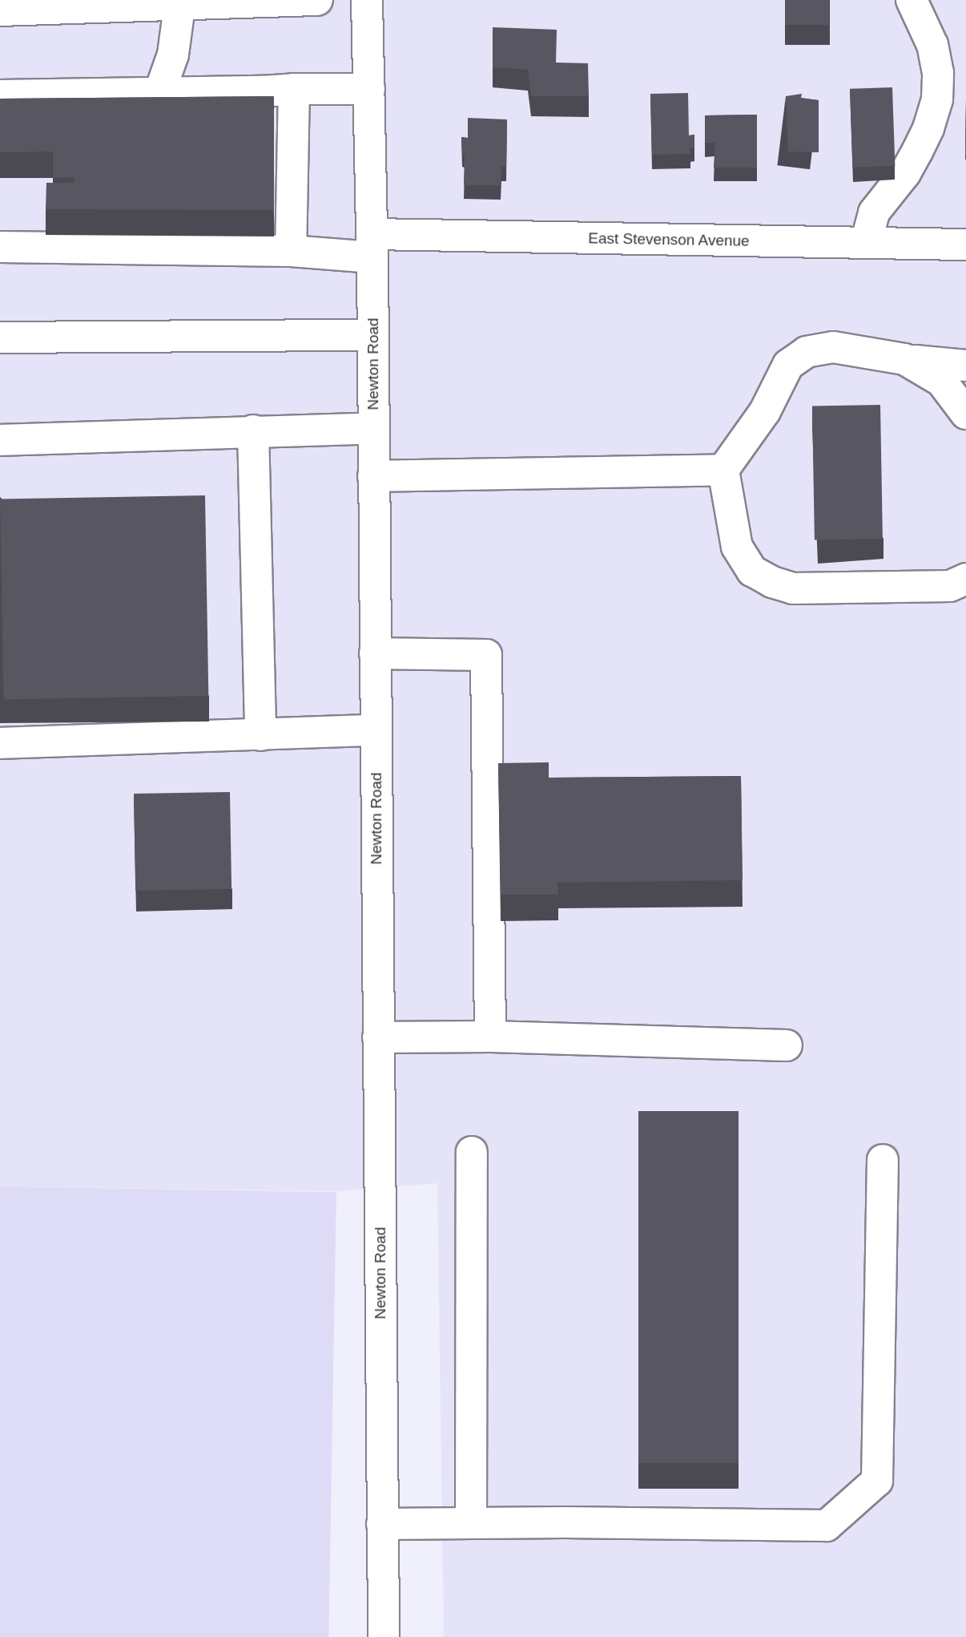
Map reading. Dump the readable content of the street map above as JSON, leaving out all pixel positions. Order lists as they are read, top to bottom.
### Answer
{
  "streets": {
    "street": ["East Stevenson Avenue", "Newton Road"]
  },
  "crossings": [
    ["East Stevenson Avenue", "Newton Road"]
  ]
}
